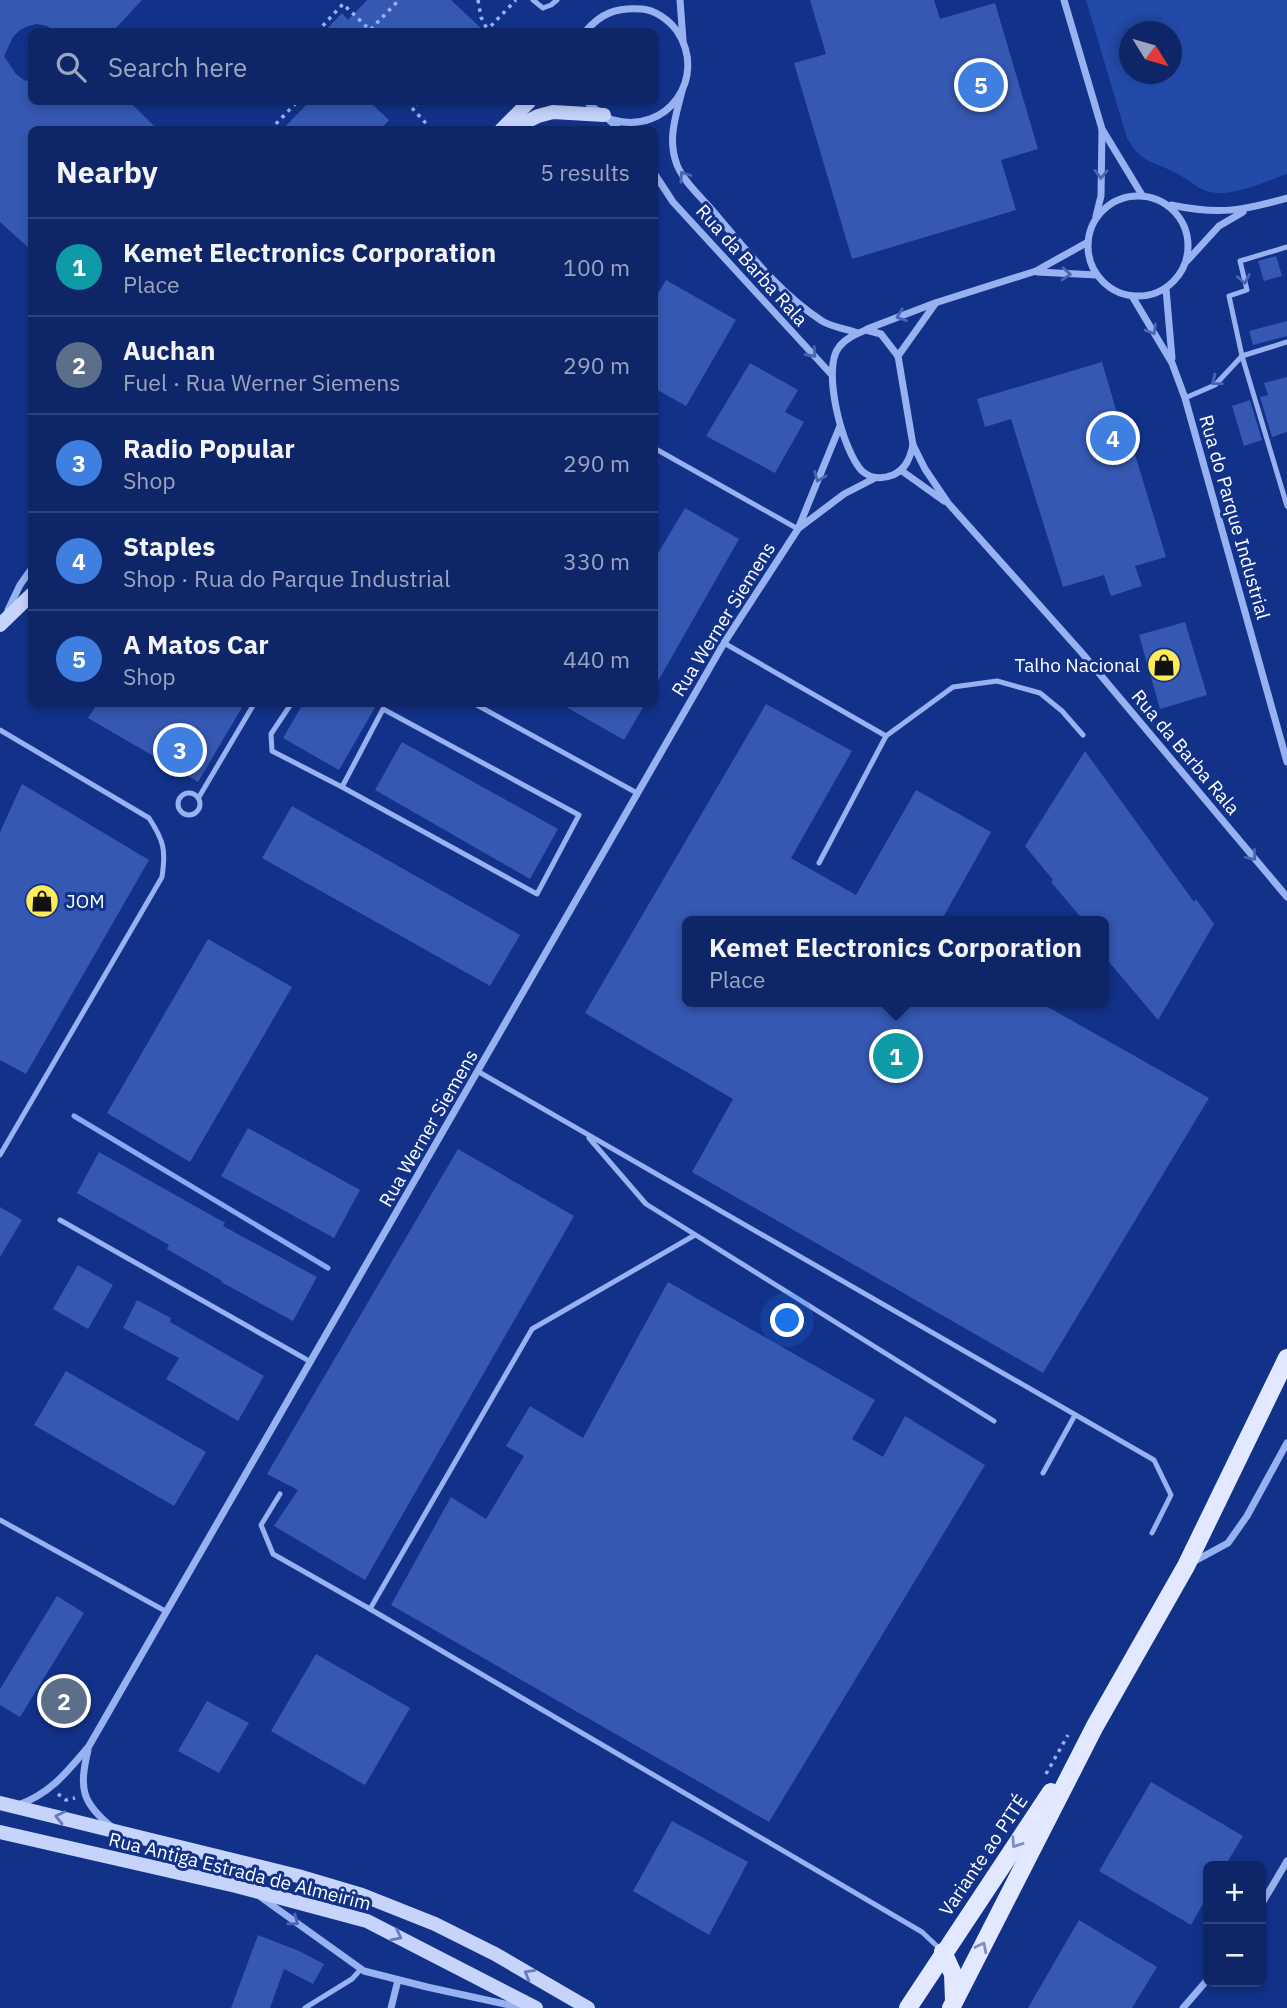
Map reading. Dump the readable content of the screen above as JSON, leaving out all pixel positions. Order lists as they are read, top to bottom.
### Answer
{
  "streets": {
    "main road": ["Variante ao PITÉ"],
    "street": [
      "Rua da Barba Rala",
      "Rua do Parque Industrial",
      "Rua Werner Siemens",
      "Rua Antiga Estrada de Almeirim"
    ]
  },
  "crossings": [
    ["Rua da Barba Rala", "Rua Werner Siemens"],
    ["Rua Werner Siemens", "Rua Antiga Estrada de Almeirim"]
  ],
  "places": {
    "shop": ["Talho Nacional", "JOM"]
  },
  "north": "bottom right",
  "page": {
    "search": "Search here",
    "pins": [
      "5",
      "4",
      "3",
      "1",
      "2"
    ],
    "heading": ["Nearby", "5 results"],
    "list": [
      {
        "mark": "1",
        "name": "Kemet Electronics Corporation",
        "note": "Place",
        "value": "100 m"
      },
      {
        "mark": "2",
        "name": "Auchan",
        "note": "Fuel · Rua Werner Siemens",
        "value": "290 m"
      },
      {
        "mark": "3",
        "name": "Radio Popular",
        "note": "Shop",
        "value": "290 m"
      },
      {
        "mark": "4",
        "name": "Staples",
        "note": "Shop · Rua do Parque Industrial",
        "value": "330 m"
      },
      {
        "mark": "5",
        "name": "A Matos Car",
        "note": "Shop",
        "value": "440 m"
      }
    ],
    "popup": ["Kemet Electronics Corporation", "Place"],
    "map_buttons": ["+", "−"]
  }
}
